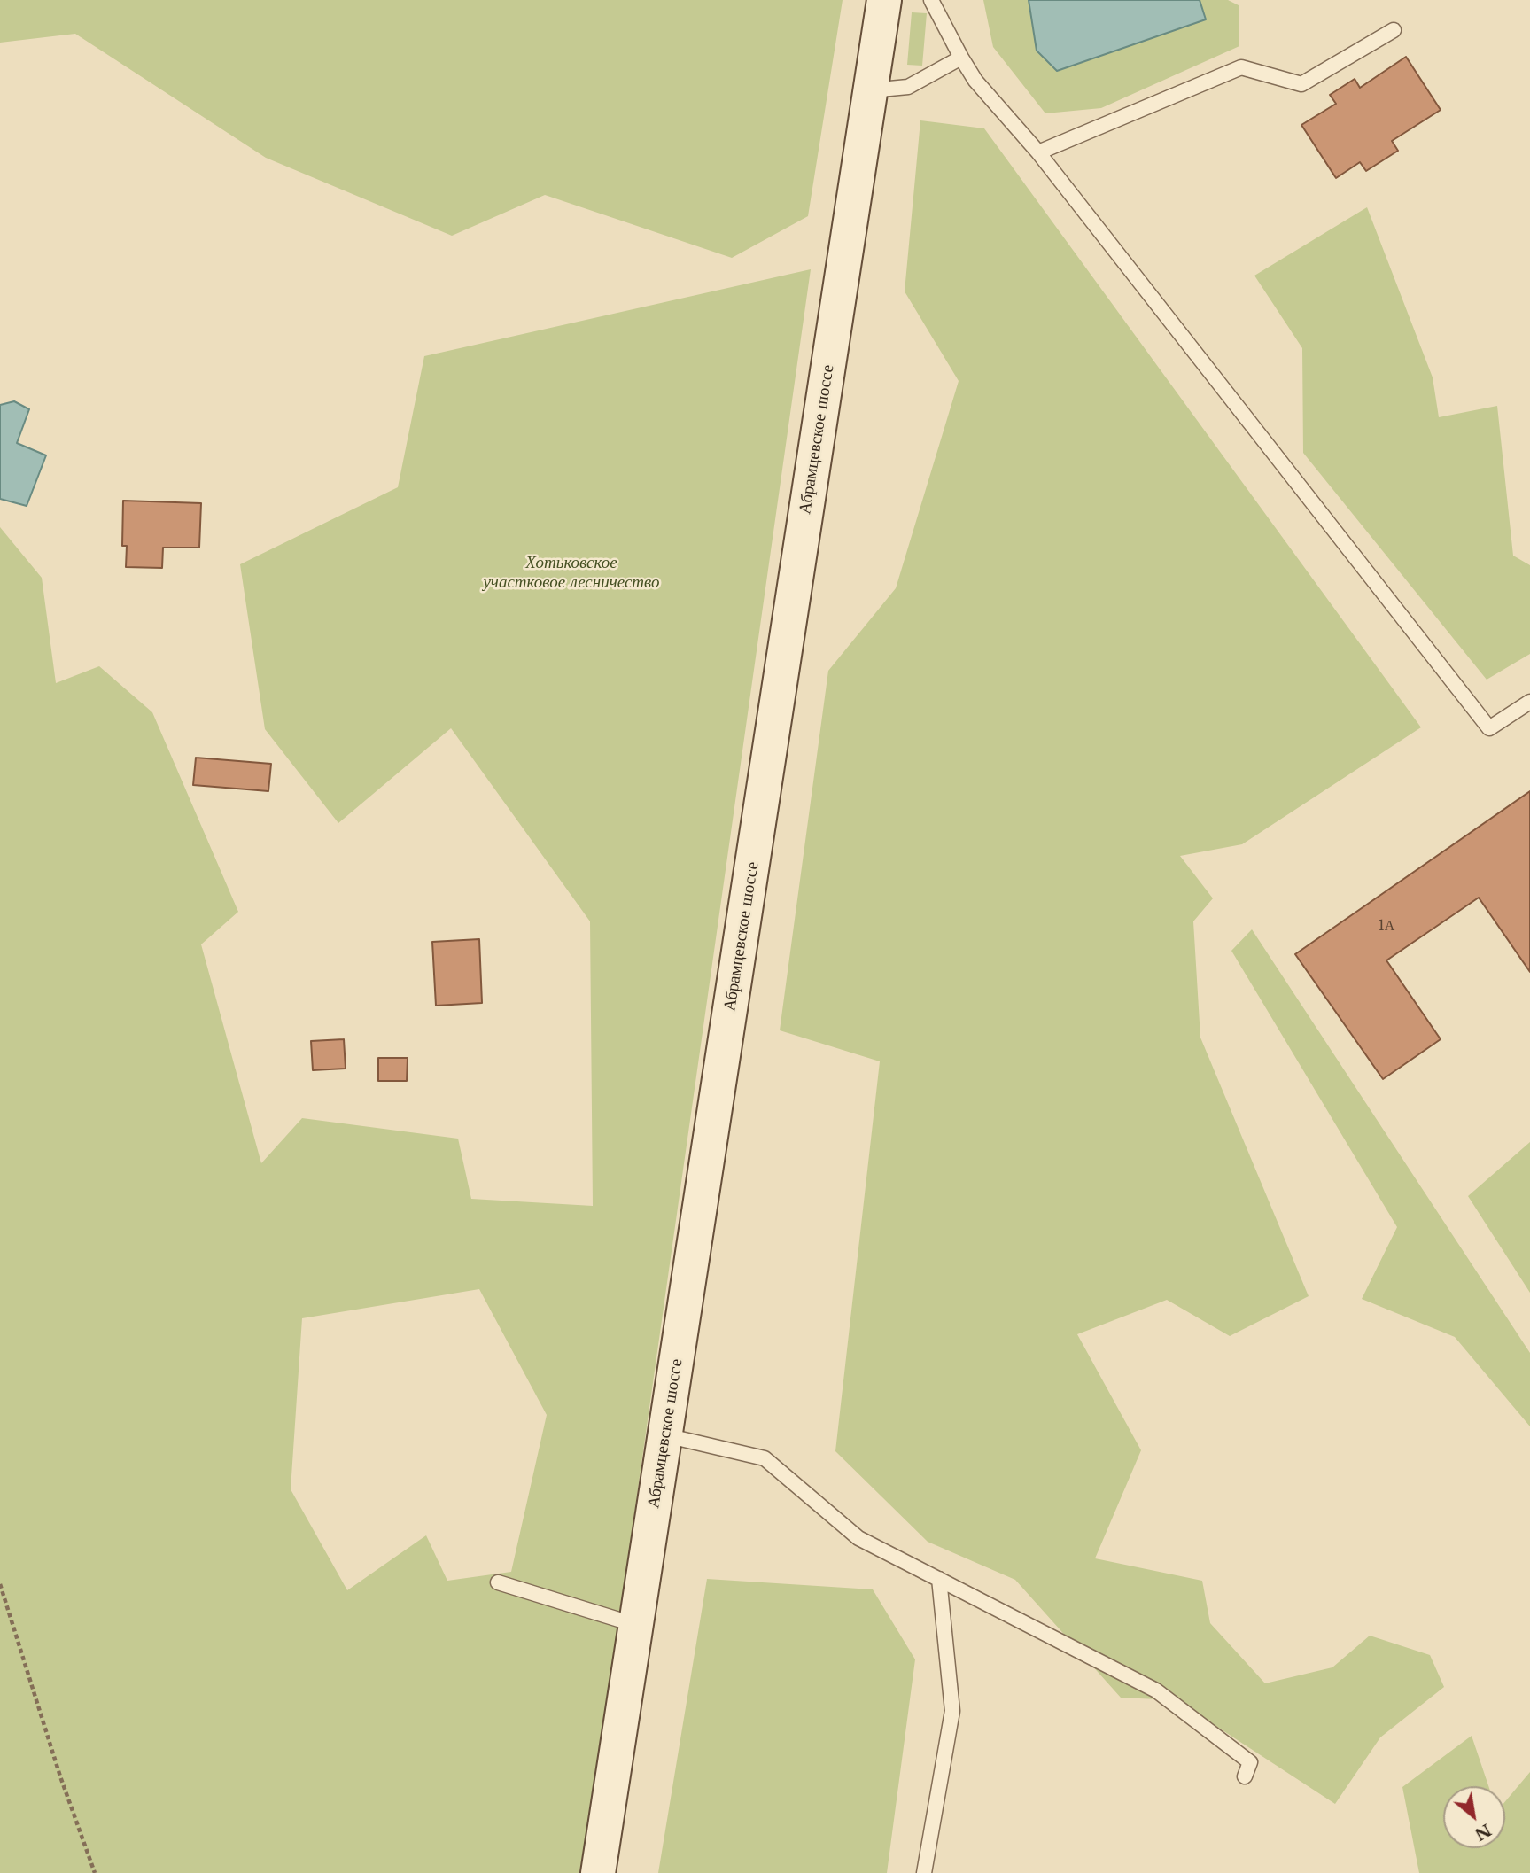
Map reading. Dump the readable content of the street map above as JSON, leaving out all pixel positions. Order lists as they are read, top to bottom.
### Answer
{
  "streets": {
    "street": ["Абрамцевское шоссе"]
  },
  "parks": ["Хотьковское участковое лесничество"],
  "house_numbers": ["1А"],
  "north": "bottom right"
}
